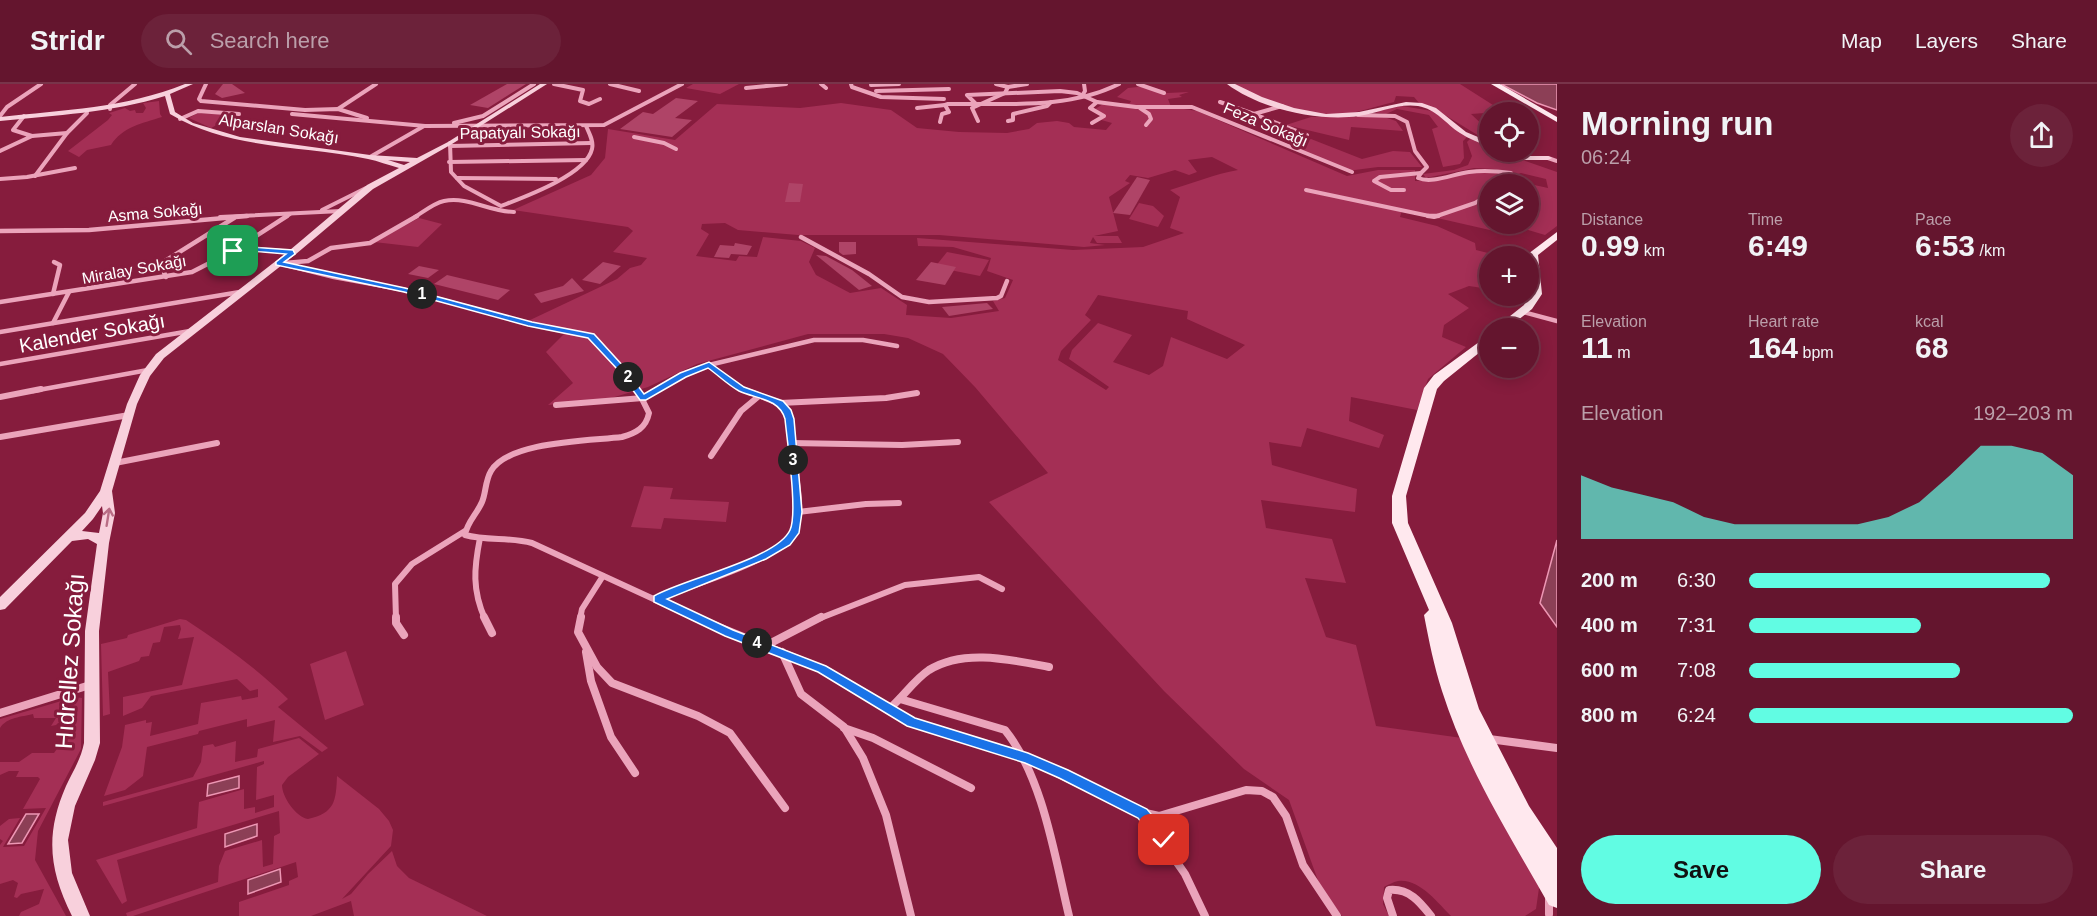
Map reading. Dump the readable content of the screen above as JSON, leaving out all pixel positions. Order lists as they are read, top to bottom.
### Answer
{
  "streets": {
    "street": [
      "Feza Sokağı",
      "Alparslan Sokağı",
      "Papatyalı Sokağı",
      "Asma Sokağı",
      "Miralay Sokağı",
      "Kalender Sokağı",
      "Hıdrellez Sokağı"
    ]
  },
  "crossings": [
    ["Asma Sokağı", "Miralay Sokağı"]
  ],
  "page": {
    "header": "Stridr",
    "search": "Search here",
    "nav": ["Map", "Layers", "Share"],
    "heading": ["Morning run", "06:24"],
    "map_buttons": ["+", "−"],
    "stats": [
      ["Distance", "0.99 km"],
      ["Time", "6:49"],
      ["Pace", "6:53 /km"],
      ["Elevation", "11 m"],
      ["Heart rate", "164 bpm"],
      ["kcal", "68"]
    ],
    "pins": [
      "1",
      "2",
      "3",
      "4"
    ],
    "chart": ["Elevation", "192–203 m"],
    "list": [
      {
        "name": "200 m",
        "note": "6:30"
      },
      {
        "name": "400 m",
        "note": "7:31"
      },
      {
        "name": "600 m",
        "note": "7:08"
      },
      {
        "name": "800 m",
        "note": "6:24"
      }
    ],
    "buttons": ["Save", "Share"]
  }
}
